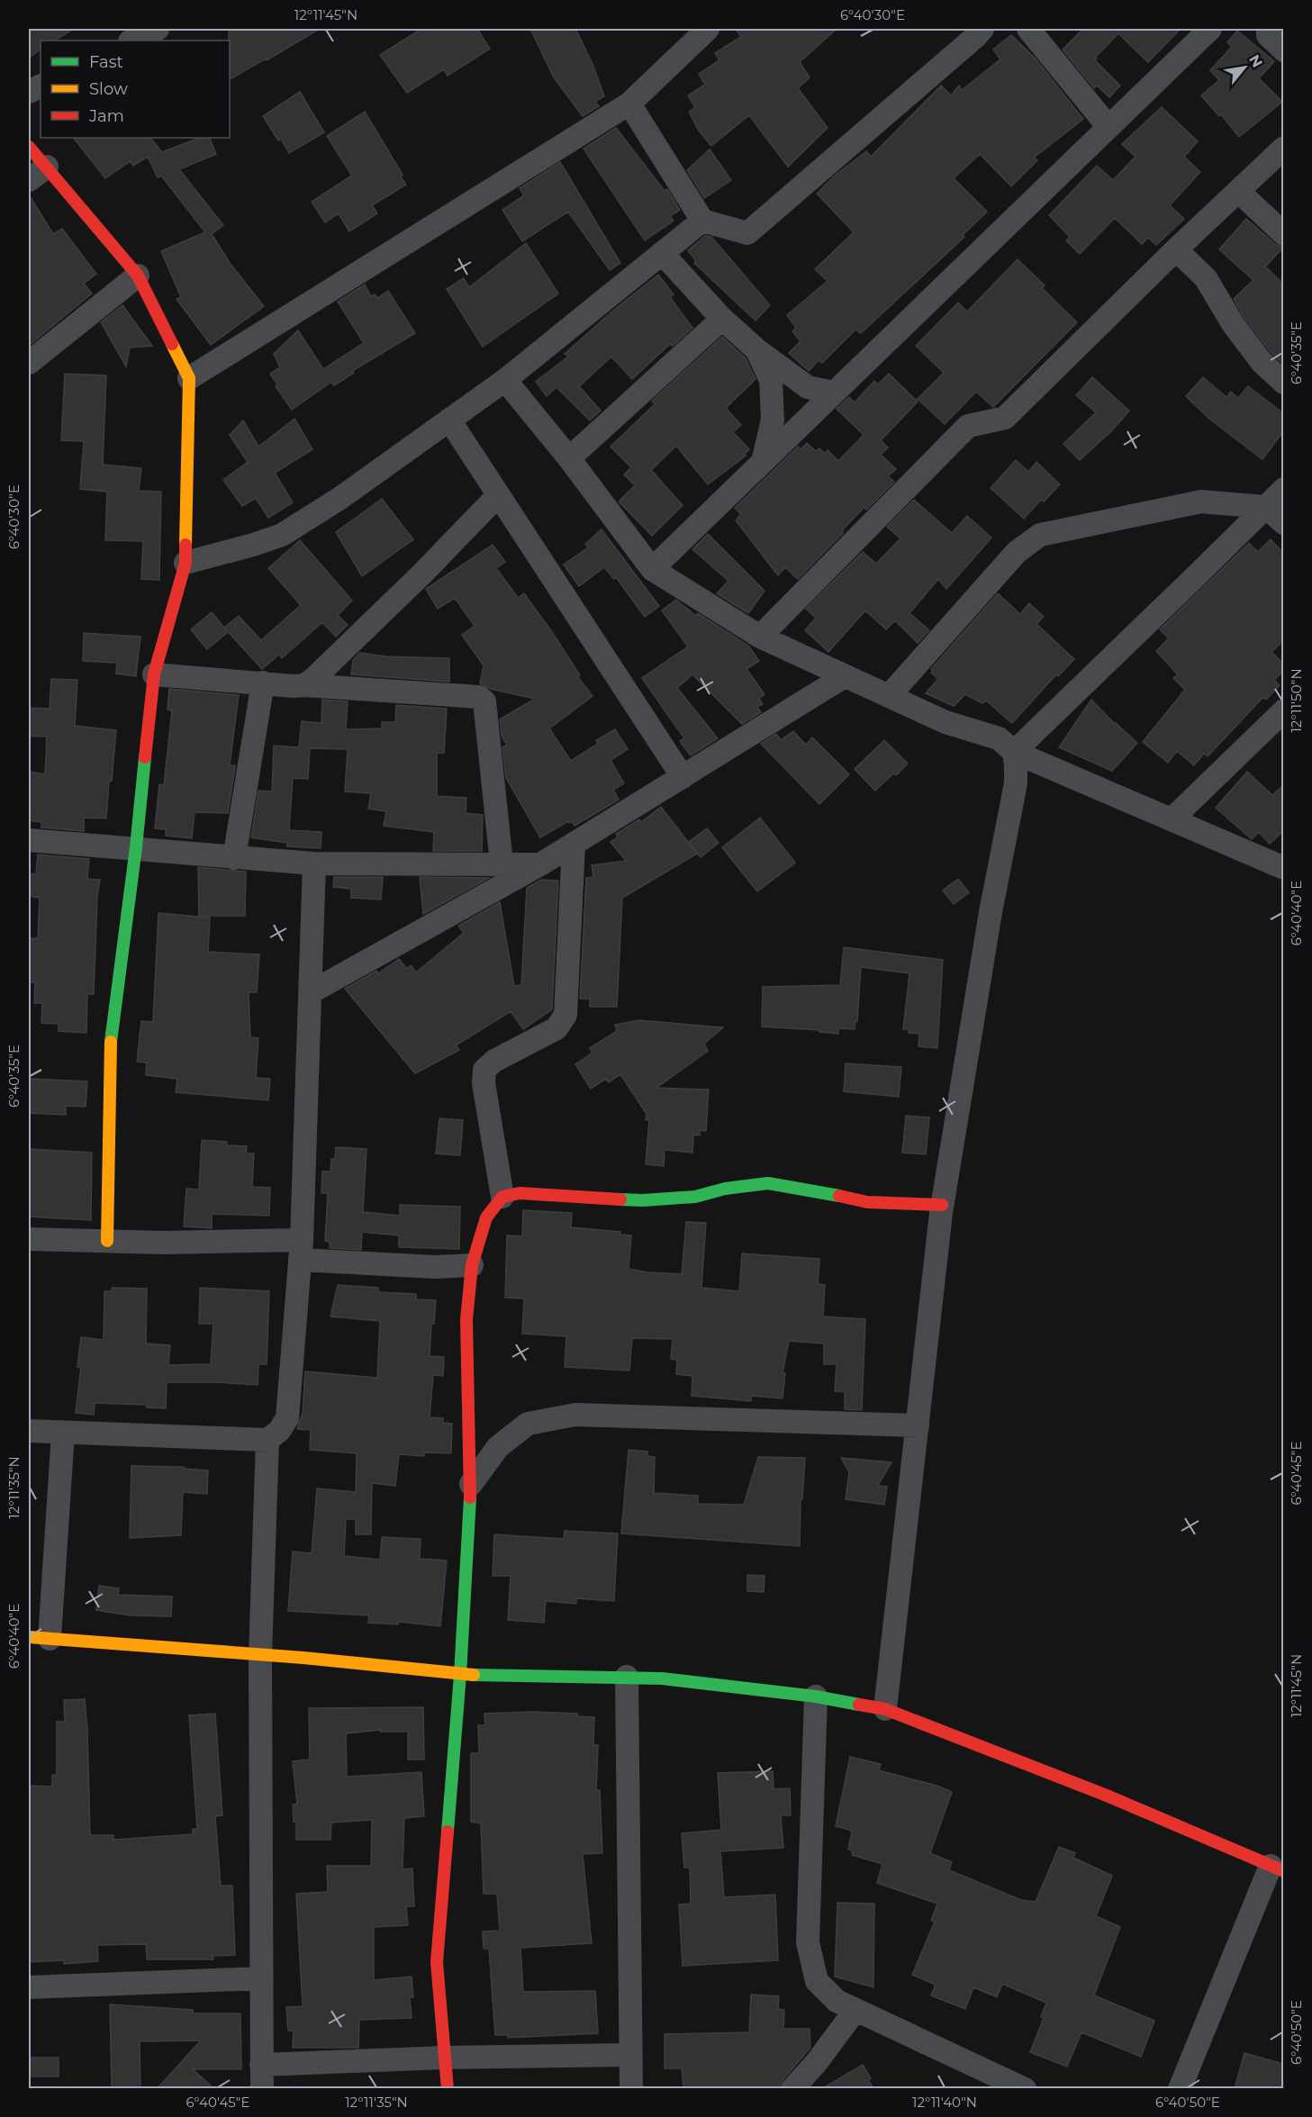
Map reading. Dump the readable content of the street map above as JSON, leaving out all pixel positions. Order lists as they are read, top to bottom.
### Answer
{
  "legend": ["Fast", "Slow", "Jam"],
  "north": "top right",
  "coordinates": [
    "12°11'45\"N",
    "6°40'30\"E",
    "6°40'35\"E",
    "12°11'50\"N",
    "6°40'40\"E",
    "6°40'45\"E",
    "12°11'35\"N",
    "6°40'50\"E",
    "12°11'40\"N"
  ]
}
